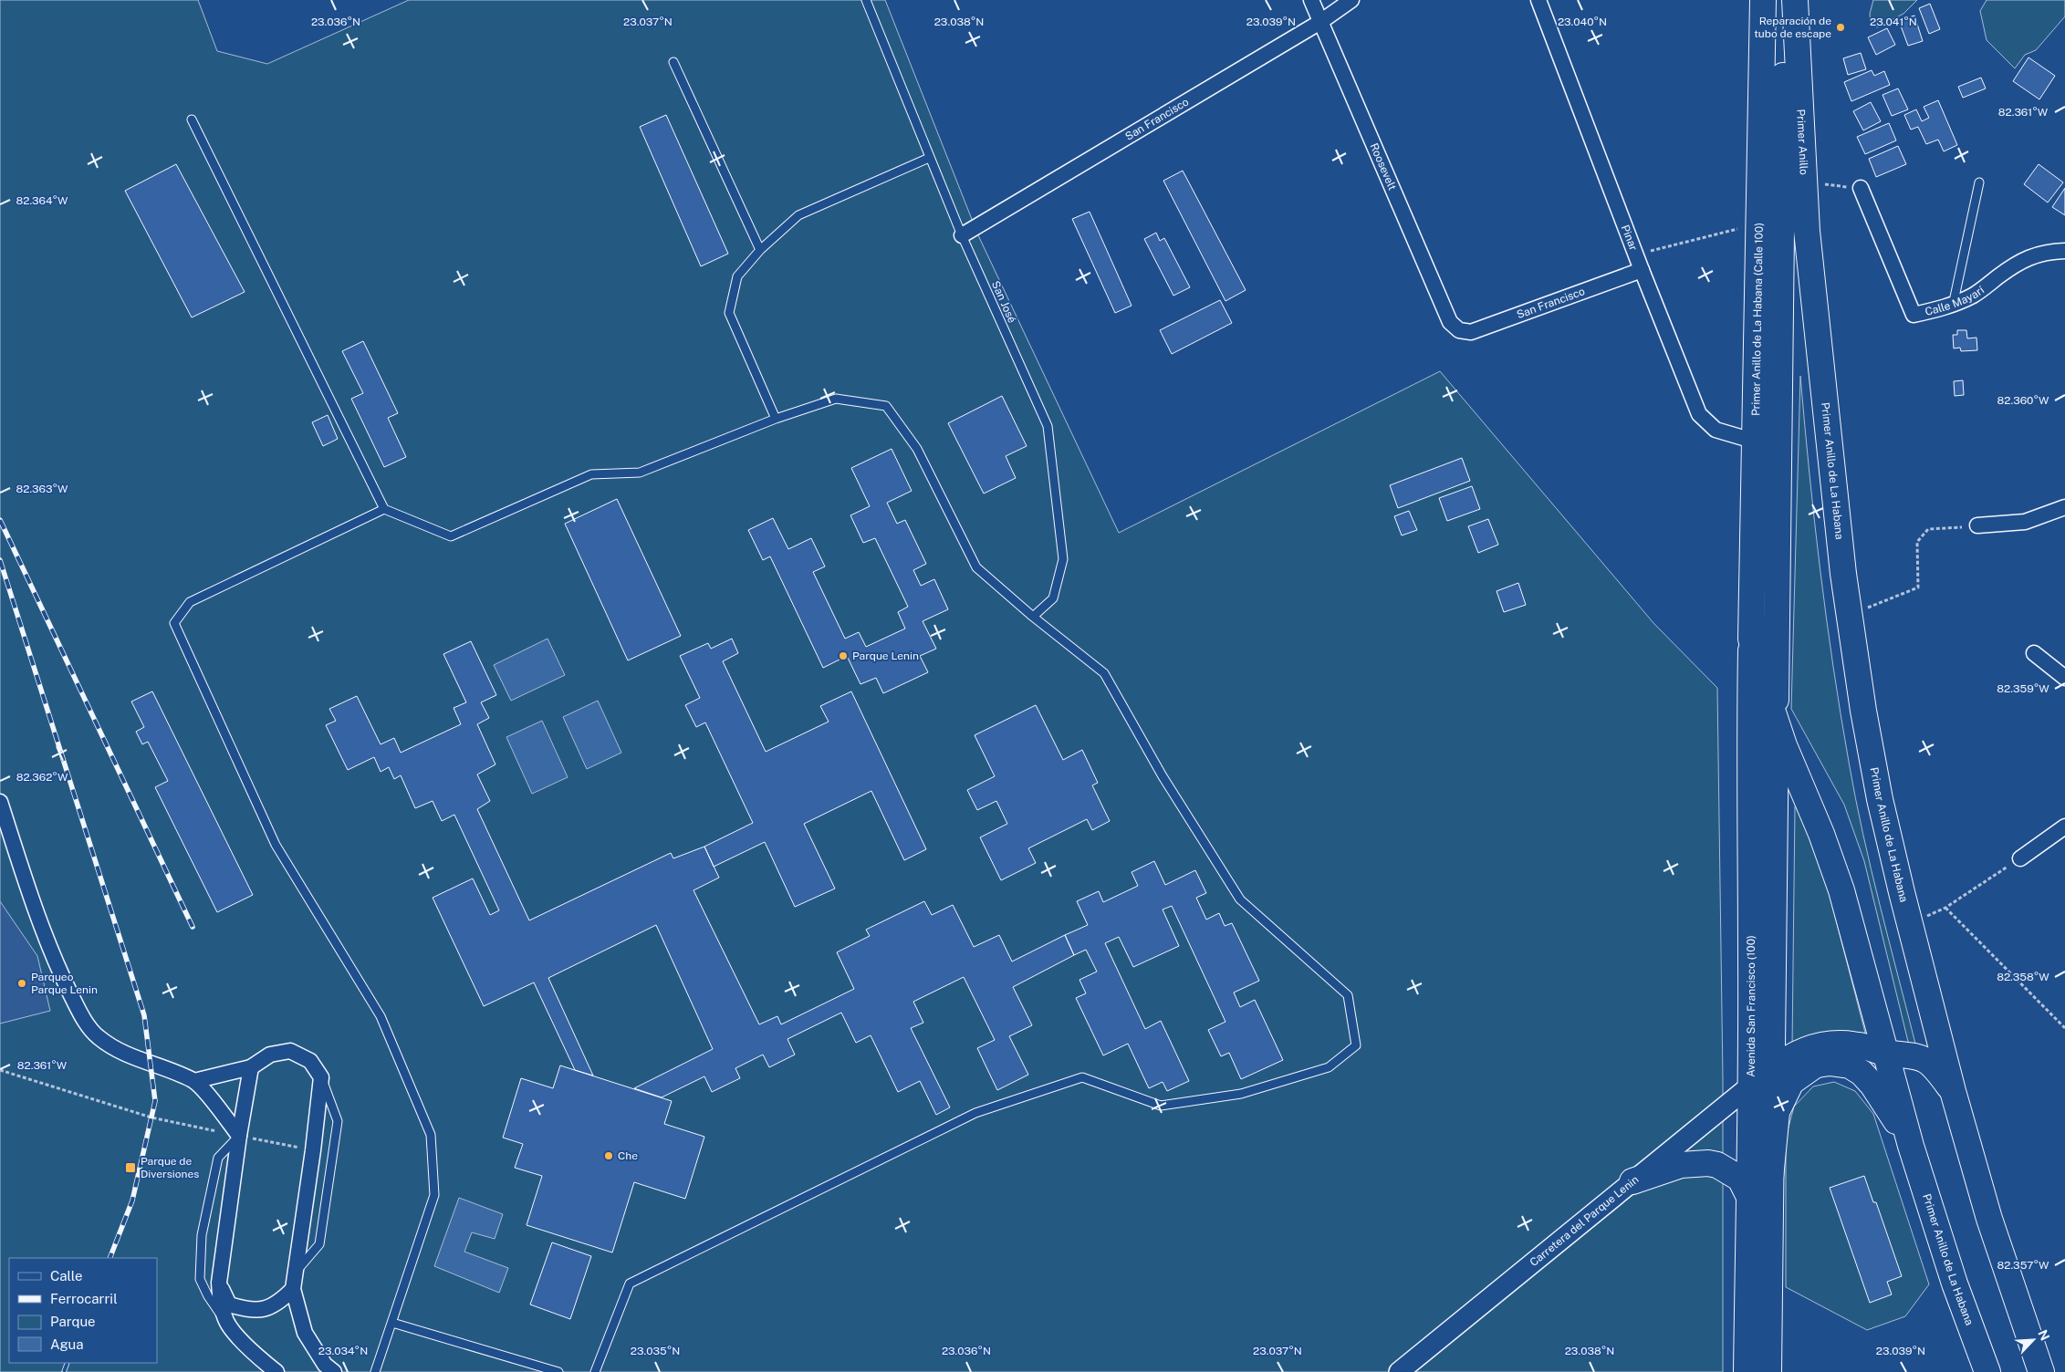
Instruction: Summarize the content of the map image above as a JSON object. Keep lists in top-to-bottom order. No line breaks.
{"streets":{"highway":["Primer Anillo","Primer Anillo de La Habana (Calle 100)","Primer Anillo de La Habana","Avenida San Francisco (100)"],"street":["San Francisco","Roosevelt","Pinar","Calle Mayarí","Carretera del Parque Lenin"],"lane":["San José"]},"crossings":[["San Francisco","Roosevelt"],["San Francisco","Pinar"],["San Francisco","San José"],["Primer Anillo","Primer Anillo de La Habana"],["Pinar","Primer Anillo de La Habana (Calle 100)"],["Primer Anillo de La Habana (Calle 100)","Avenida San Francisco (100)"],["Avenida San Francisco (100)","Carretera del Parque Lenin"]],"places":{"other":["Reparación de tubo de escape","Parque Lenin","Parqueo Parque Lenin","Che"],"transit":["Parque de Diversiones"]},"legend":["Calle","Ferrocarril","Parque","Agua"],"north":"top right","coordinates":["23.036°N","23.037°N","23.038°N","23.039°N","23.040°N","23.041°N","82.361°W","82.364°W","82.360°W","82.363°W","82.359°W","82.362°W","82.358°W","82.357°W","23.034°N","23.035°N"]}
